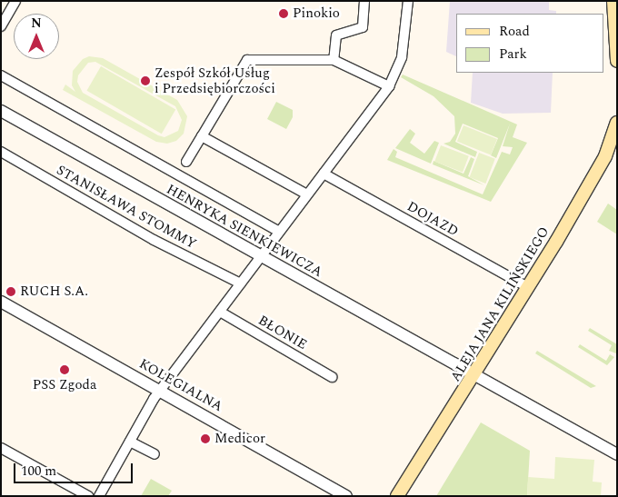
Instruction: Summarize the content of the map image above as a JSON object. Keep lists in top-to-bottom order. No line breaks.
{"streets":{"main road":["ALEJA JANA KILIŃSKIEGO"],"street":["STANISŁAWA STOMMY","DOJAZD","HENRYKA SIENKIEWICZA","BŁONIE","KOLEGIALNA"]},"crossings":[["DOJAZD","ALEJA JANA KILIŃSKIEGO"],["HENRYKA SIENKIEWICZA","ALEJA JANA KILIŃSKIEGO"]],"places":["Pinokio","Zespół Szkół Usług i Przedsiębiorczości","RUCH S.A.","PSS Zgoda","Medicor"],"legend":["Road","Park"],"scale_bar":"100 m","north":"top"}
